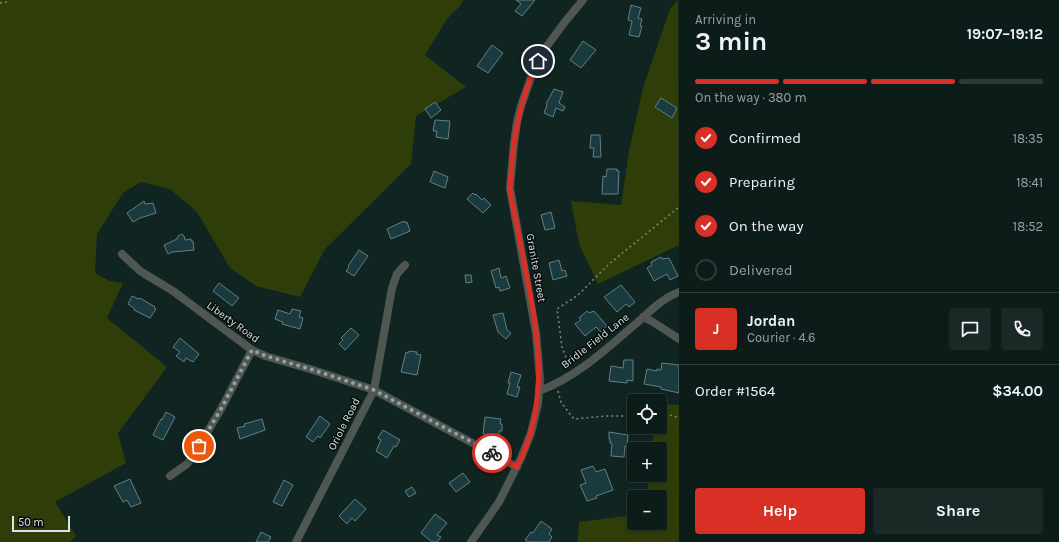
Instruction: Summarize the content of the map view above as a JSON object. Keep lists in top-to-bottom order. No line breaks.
{"streets":{"street":["Granite Street","Liberty Road","Bridle Field Lane","Oriole Road"]},"crossings":[["Granite Street","Liberty Road"],["Granite Street","Bridle Field Lane"],["Liberty Road","Oriole Road"]],"scale_bar":"50 m","page":{"heading":["3 min","Arriving in","19:07–19:12"],"panel":["Jordan","Courier · 4.6","Order #1564","$34.00"],"bar":"On the way · 380 m","list":[["Confirmed","18:35"],["Preparing","18:41"],["On the way","18:52"],"Delivered"],"round":"J","map_buttons":["+","−"],"buttons":["Help","Share"],"scale":"50 m"}}
